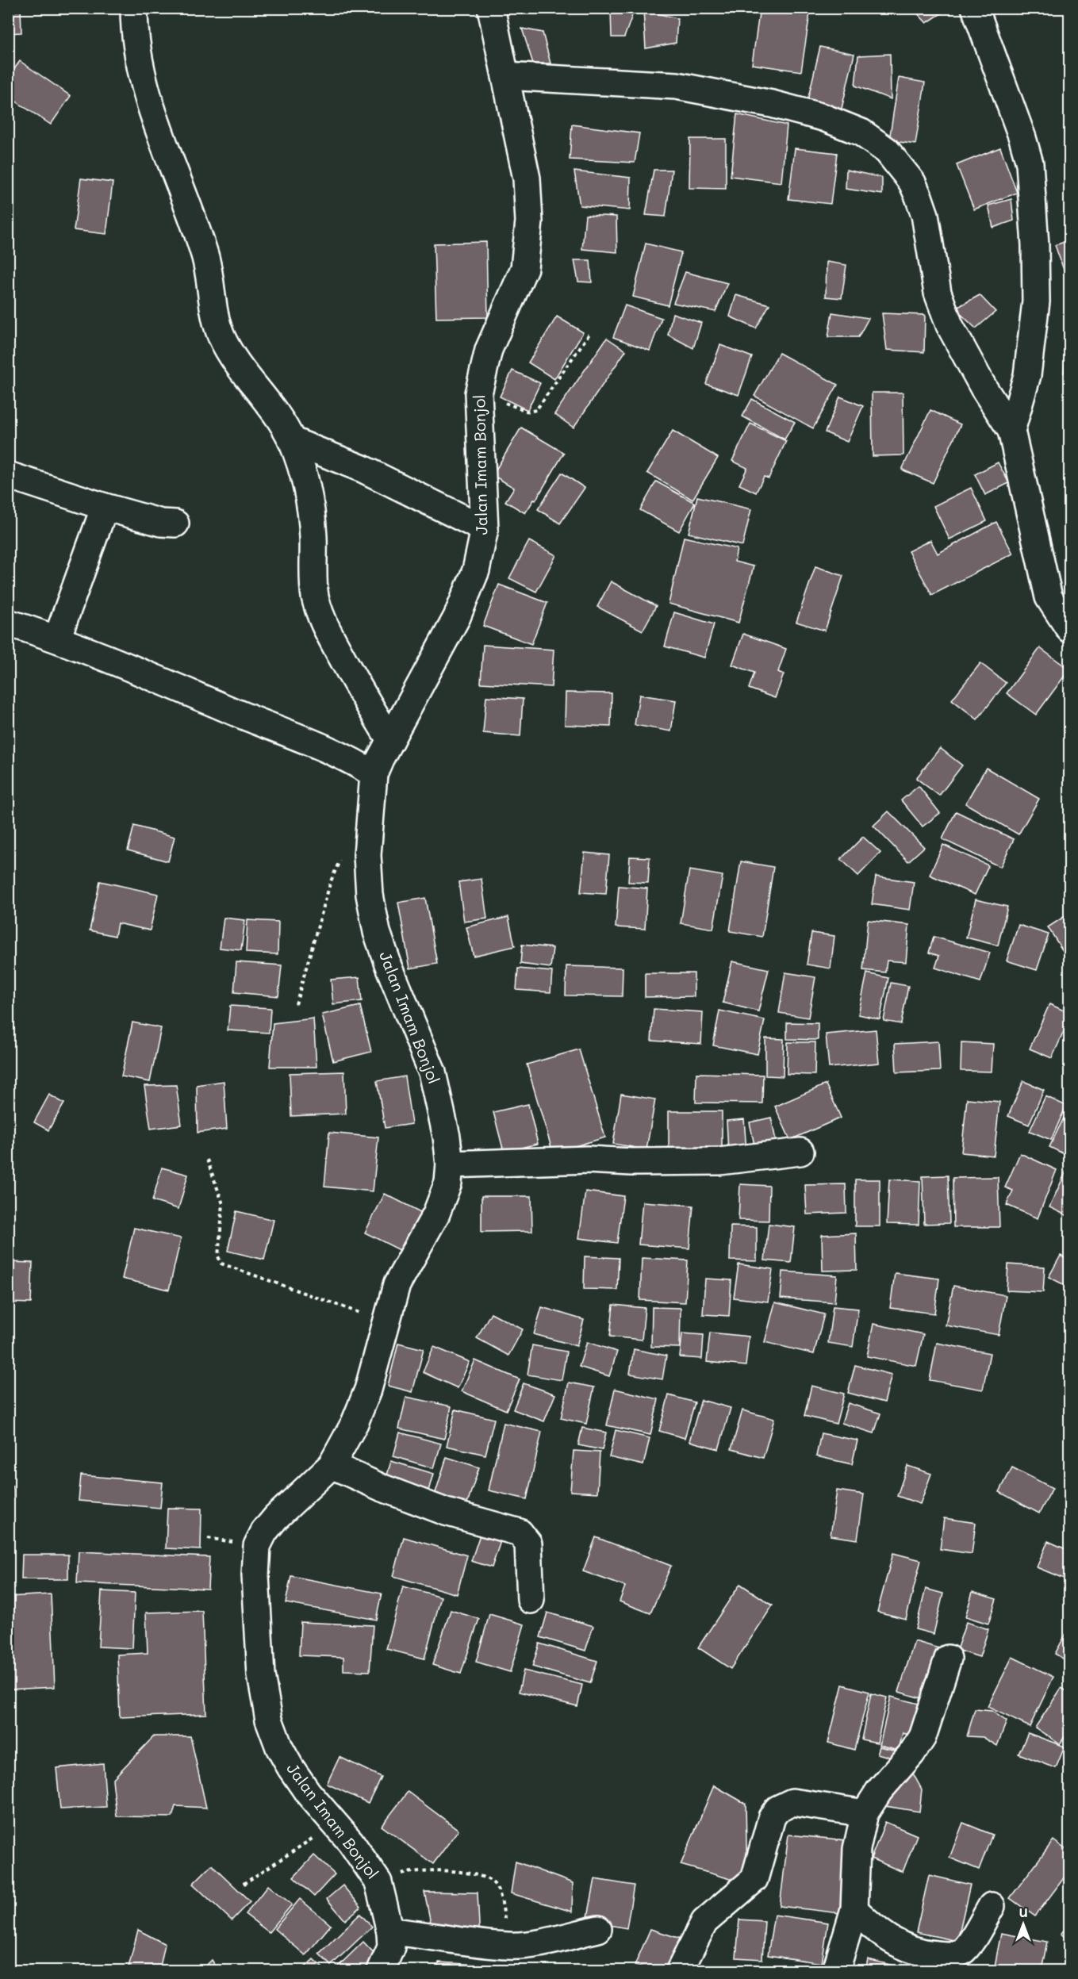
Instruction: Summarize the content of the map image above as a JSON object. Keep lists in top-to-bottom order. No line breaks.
{"streets":{"street":["Jalan Imam Bonjol"]},"north":"top"}
